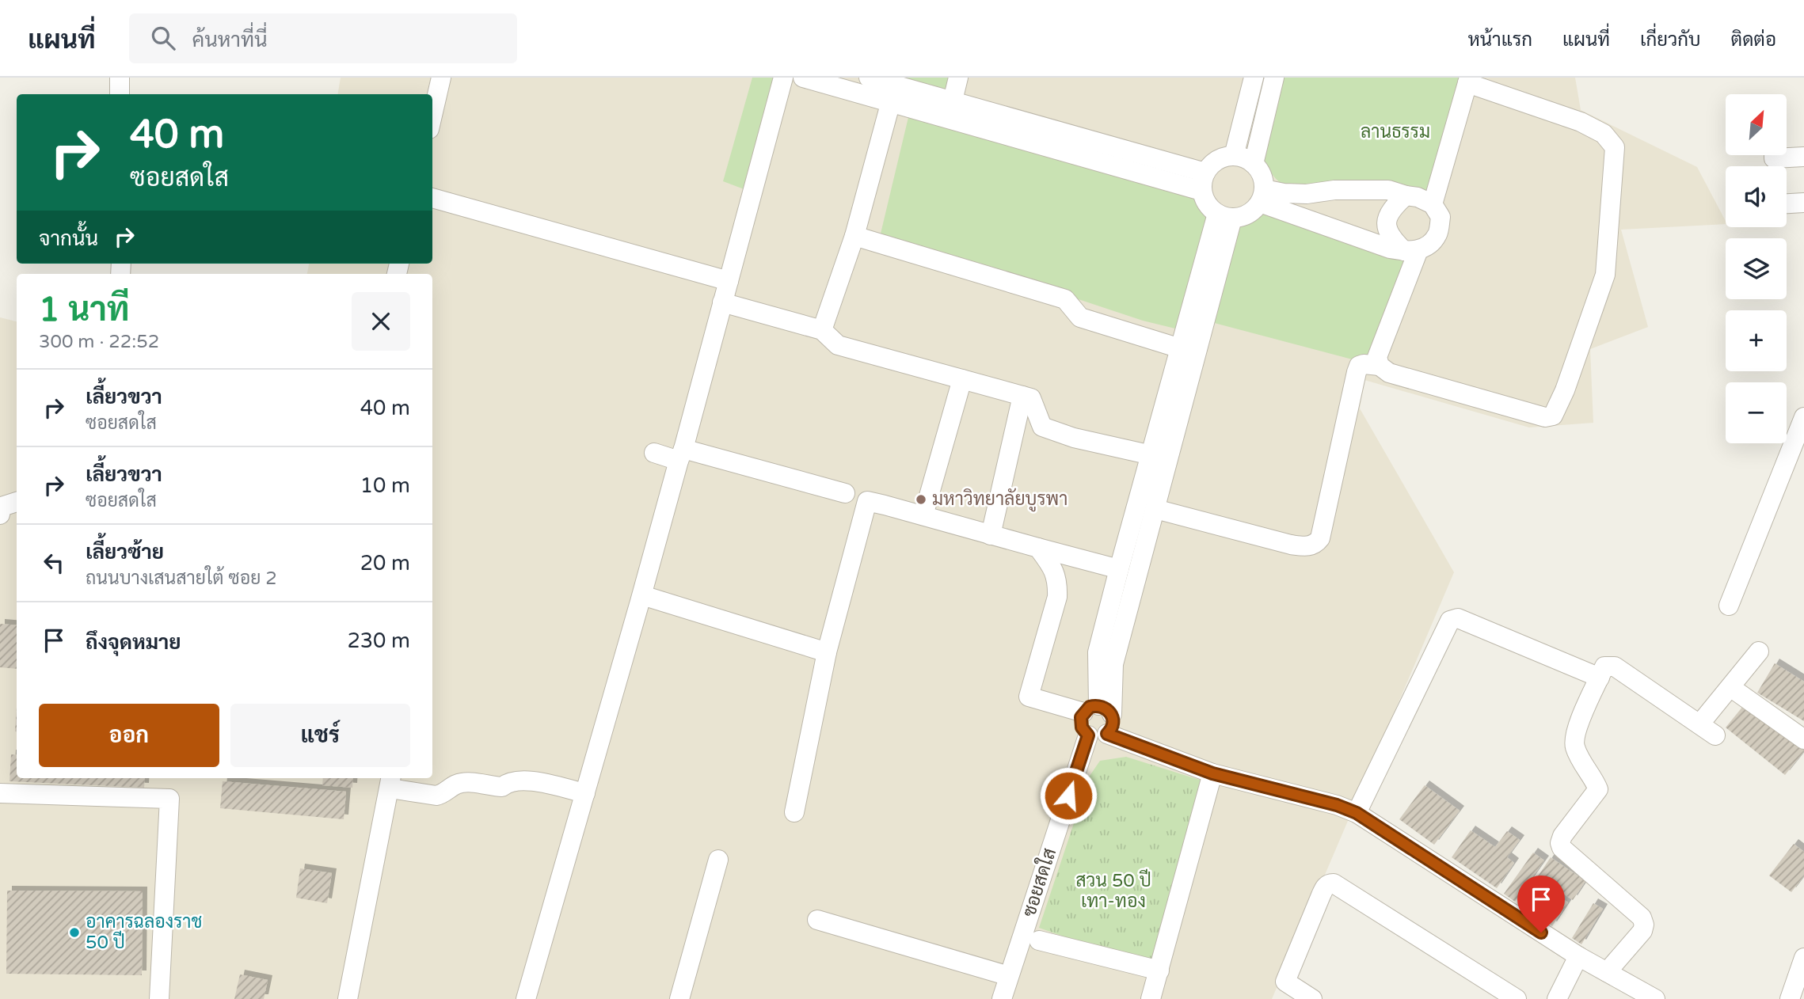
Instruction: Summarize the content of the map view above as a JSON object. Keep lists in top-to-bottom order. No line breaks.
{"streets":{"street":["ซอยสดใส"]},"parks":["ลานธรรม","สวน 50 ปี เทา-ทอง"],"places":["มหาวิทยาลัยบูรพา","อาคารฉลองราช 50 ปี"],"north":"top right","page":{"header":"แผนที่","search":"ค้นหาที่นี่","nav":["หน้าแรก","แผนที่","เกี่ยวกับ","ติดต่อ"],"map_buttons":["+","−"],"turn":["40 m","ซอยสดใส"],"then":"จากนั้น","heading":["1 นาที","300 m · 22:52"],"list":[{"name":"เลี้ยวขวา","note":"ซอยสดใส","value":"40 m"},{"name":"เลี้ยวขวา","note":"ซอยสดใส","value":"10 m"},{"name":"เลี้ยวซ้าย","note":"ถนนบางเสนสายใต้ ซอย 2","value":"20 m"},{"name":"ถึงจุดหมาย","value":"230 m"}],"buttons":["ออก","แชร์"]}}
